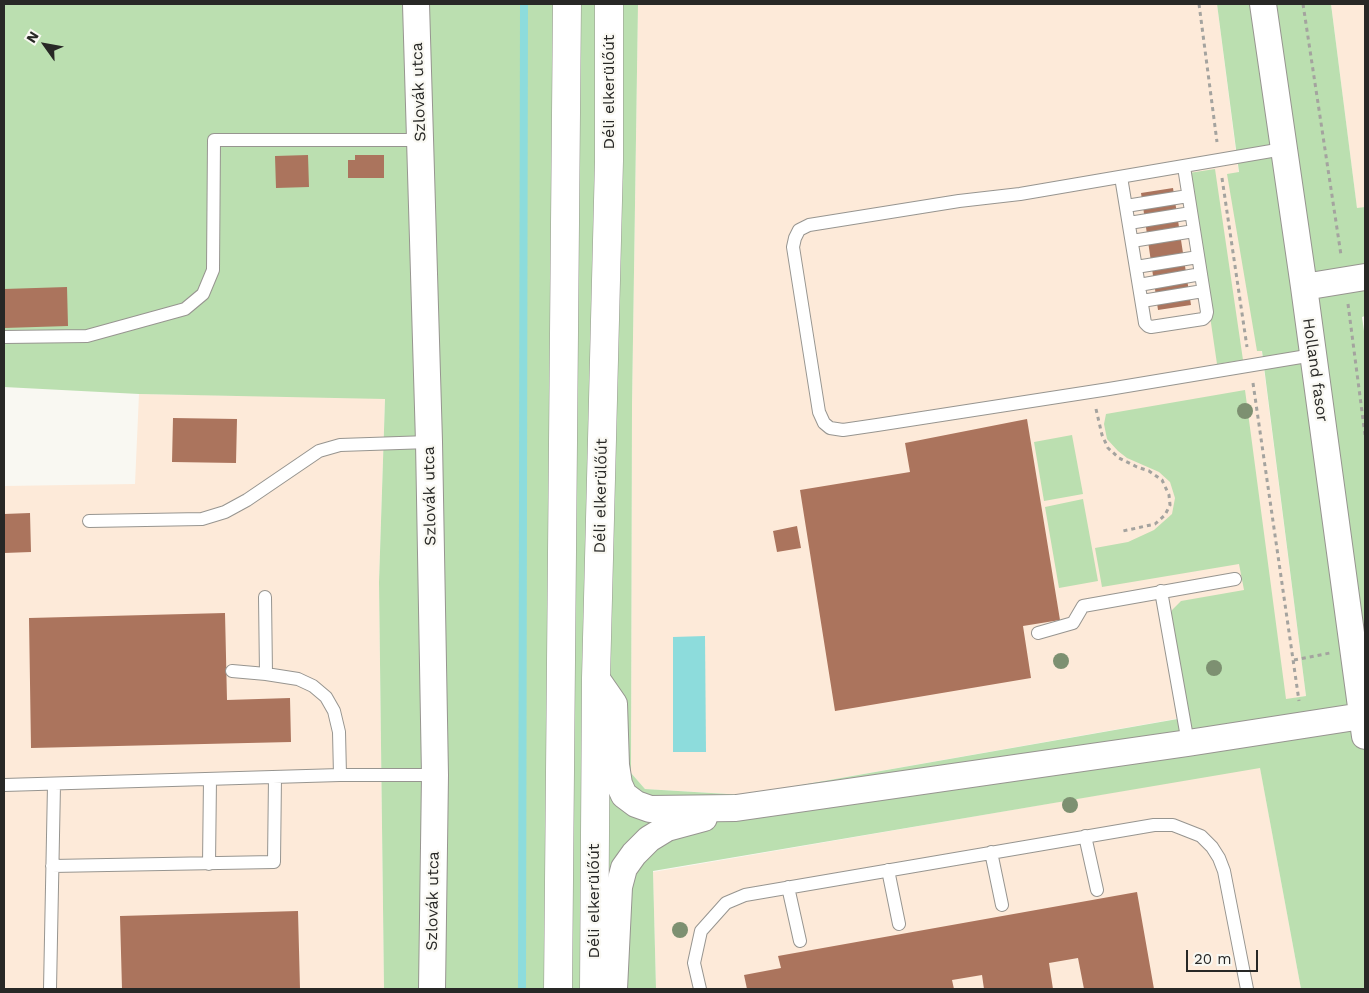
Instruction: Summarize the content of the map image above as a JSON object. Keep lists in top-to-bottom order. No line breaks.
{"streets":{"main road":["Déli elkerülőút"],"street":["Szlovák utca","Holland fasor"]},"scale_bar":"20 m","north":"top left"}
